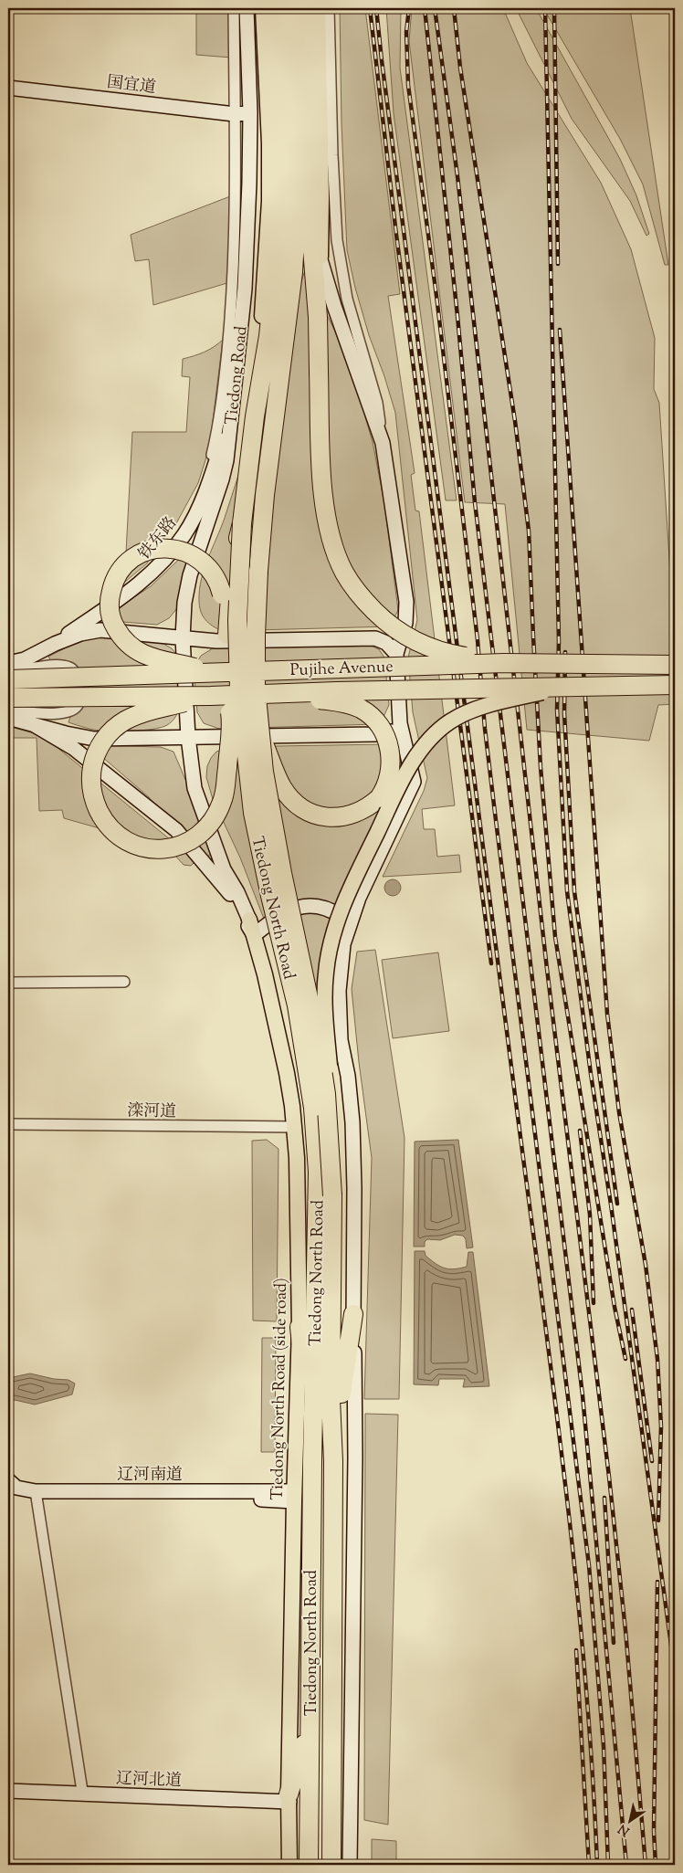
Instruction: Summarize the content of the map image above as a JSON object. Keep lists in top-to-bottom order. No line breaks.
{"streets":{"highway":["Tiedong Road","Pujihe Avenue","Tiedong North Road"],"main road":["Tiedong North Road (side road)"],"street":["国宜道","铁东路","滦河道","辽河南道","辽河北道"]},"crossings":[["国宜道","Tiedong Road"],["Tiedong Road","铁东路"],["Tiedong Road","Pujihe Avenue"],["Tiedong Road","Tiedong North Road"],["铁东路","Pujihe Avenue"],["Tiedong North Road","Tiedong North Road (side road)"],["滦河道","Tiedong North Road (side road)"],["Tiedong North Road (side road)","辽河南道"],["Tiedong North Road (side road)","辽河北道"]],"north":"bottom left"}
